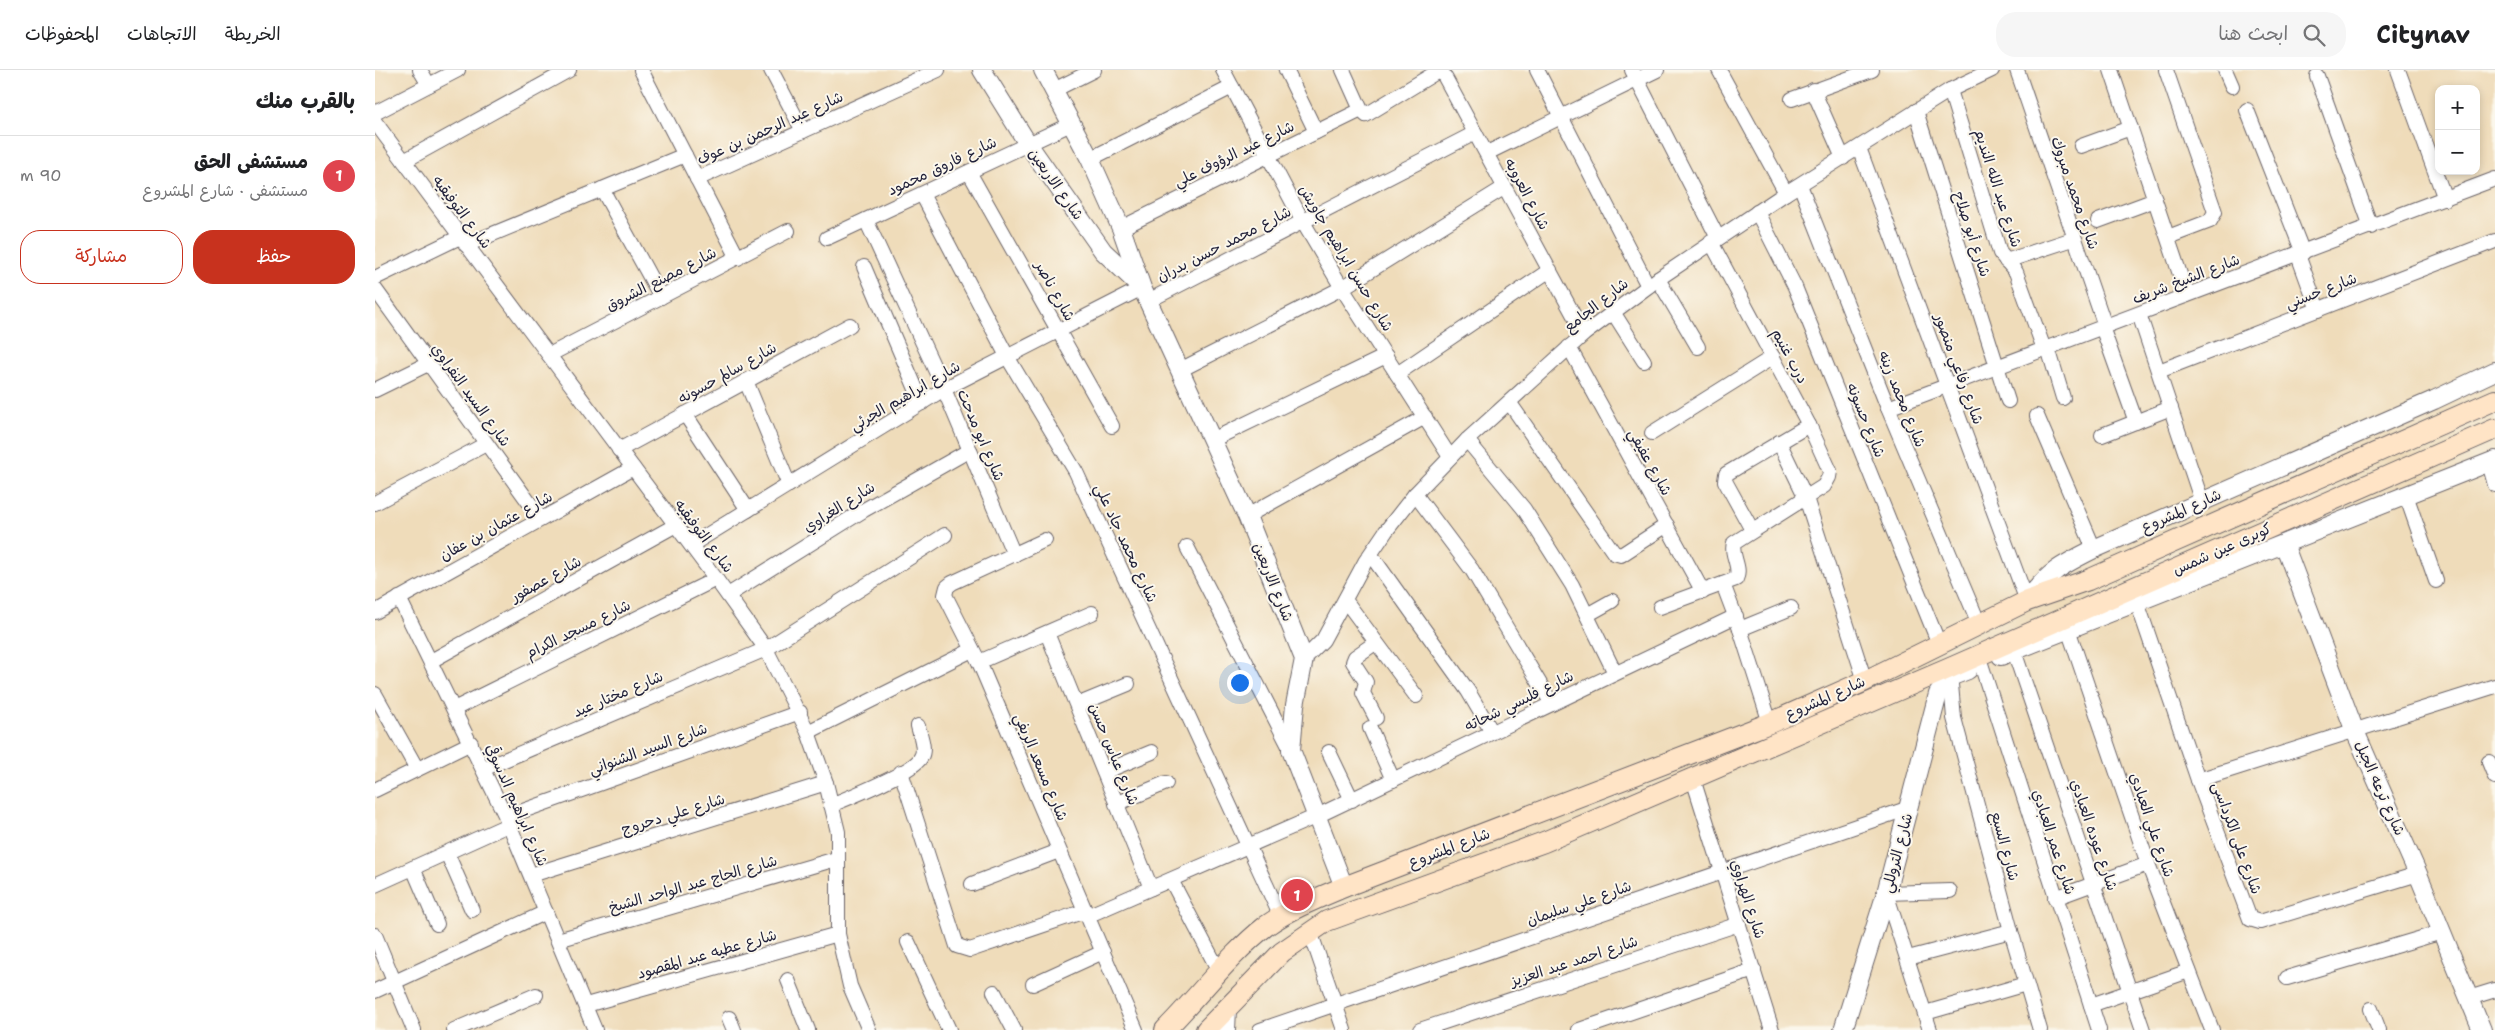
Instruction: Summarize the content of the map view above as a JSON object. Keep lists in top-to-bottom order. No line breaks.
{"streets":{"main road":["شارع المشروع","كوبرى عين شمس"],"street":["شارع عبد الرحمن بن عوف","شارع عبد الرؤوف علي","شارع فاروق محمود","شارع الاربعين","شارع عبد الله النديم","شارع محمد مبروك","شارع العروبه","شارع التوفيقيه","شارع أبو صلاح","شارع محمد حسن بدران","شارع حسن ابراهيم جاويش","شارع مصنع الشروق","شارع الشيخ شريف","شارع ناصر","شارع حسني","شارع الجامع","درب غنيم","شارع رفاعي منصور","شارع سالم حسونه","شارع السيد النفراوي","شارع ابراهيم الجرئي","شارع محمد زينه","شارع حسونه","شارع ابو مدحت","شارع عفيفي","شارع الغراوي","شارع عثمان بن عفان","شارع محمد جاد علي","شارع عصفور","شارع مسجد الكرام","شارع مختار عيد","شارع فلبسي شحاته","شارع السيد الشنواني","شارع عباس حسن","شارع مسعد الريفي","شارع ترعه الجبل","شارع ابراهيم الدسوقي","شارع علي دحروج","شارع علي العبادي","شارع عوده العبادي","شارع على الكرداسى","شارع عمر العبادي","شارع السبع","شارع التروللي","شارع الحاج عبد الواحد الشيخ","شارع الهراوي","شارع علي سليمان","شارع عطيه عبد المقصود","شارع احمد عبد العزيز"]},"crossings":[["شارع عبد الرؤوف علي","شارع الاربعين"],["شارع عبد الرؤوف علي","شارع حسن ابراهيم جاويش"],["شارع فاروق محمود","شارع الاربعين"],["شارع فاروق محمود","شارع ناصر"],["شارع فاروق محمود","شارع ابو مدحت"],["شارع فاروق محمود","شارع محمد جاد علي"],["شارع الاربعين","شارع محمد حسن بدران"],["شارع الاربعين","شارع الجامع"],["شارع الاربعين","شارع ابراهيم الجرئي"],["شارع عبد الله النديم","شارع الشيخ شريف"],["شارع عبد الله النديم","شارع الجامع"],["شارع محمد مبروك","شارع الشيخ شريف"],["شارع العروبه","شارع محمد حسن بدران"],["شارع العروبه","شارع الجامع"],["شارع التوفيقيه","شارع مصنع الشروق"],["شارع التوفيقيه","شارع سالم حسونه"],["شارع التوفيقيه","شارع ابراهيم الجرئي"],["شارع التوفيقيه","شارع الغراوي"],["شارع التوفيقيه","شارع عثمان بن عفان"],["شارع التوفيقيه","شارع عصفور"],["شارع التوفيقيه","شارع مسجد الكرام"],["شارع التوفيقيه","شارع مختار عيد"],["شارع التوفيقيه","شارع السيد الشنواني"],["شارع التوفيقيه","شارع علي دحروج"],["شارع التوفيقيه","شارع الحاج عبد الواحد الشيخ"],["شارع التوفيقيه","شارع عطيه عبد المقصود"],["شارع أبو صلاح","شارع الشيخ شريف"],["شارع أبو صلاح","شارع الجامع"],["شارع محمد حسن بدران","شارع حسن ابراهيم جاويش"],["شارع محمد حسن بدران","شارع ابراهيم الجرئي"],["شارع حسن ابراهيم جاويش","شارع الجامع"],["شارع الشيخ شريف","شارع رفاعي منصور"],["شارع الشيخ شريف","شارع محمد زينه"],["شارع ناصر","شارع ابراهيم الجرئي"],["شارع الجامع","درب غنيم"],["شارع الجامع","شارع رفاعي منصور"],["شارع الجامع","شارع محمد زينه"],["شارع الجامع","شارع حسونه"],["شارع الجامع","شارع عفيفي"],["شارع رفاعي منصور","شارع المشروع"],["شارع رفاعي منصور","كوبرى عين شمس"],["شارع السيد النفراوي","شارع عثمان بن عفان"],["شارع ابراهيم الجرئي","شارع ابو مدحت"],["شارع ابراهيم الجرئي","شارع محمد جاد علي"],["شارع محمد زينه","شارع المشروع"],["شارع حسونه","شارع المشروع"],["شارع ابو مدحت","شارع الغراوي"],["شارع ابو مدحت","شارع مسعد الريفي"],["شارع المشروع","شارع محمد جاد علي"],["شارع المشروع","كوبرى عين شمس"],["شارع المشروع","شارع ترعه الجبل"],["شارع المشروع","شارع علي العبادي"],["شارع المشروع","شارع عوده العبادي"],["شارع المشروع","شارع على الكرداسى"],["شارع المشروع","شارع عمر العبادي"],["شارع المشروع","شارع السبع"],["شارع المشروع","شارع التروللي"],["شارع المشروع","شارع الهراوي"],["شارع عثمان بن عفان","شارع ابراهيم الدسوقي"],["شارع محمد جاد علي","شارع فلبسي شحاته"],["كوبرى عين شمس","شارع علي العبادي"],["كوبرى عين شمس","شارع السبع"],["كوبرى عين شمس","شارع التروللي"],["شارع عصفور","شارع ابراهيم الدسوقي"],["شارع مسجد الكرام","شارع ابراهيم الدسوقي"],["شارع مختار عيد","شارع ابراهيم الدسوقي"],["شارع فلبسي شحاته","شارع عباس حسن"],["شارع فلبسي شحاته","شارع مسعد الريفي"],["شارع السيد الشنواني","شارع ابراهيم الدسوقي"],["شارع ترعه الجبل","شارع على الكرداسى"],["شارع ابراهيم الدسوقي","شارع علي دحروج"],["شارع ابراهيم الدسوقي","شارع الحاج عبد الواحد الشيخ"],["شارع ابراهيم الدسوقي","شارع عطيه عبد المقصود"],["شارع السبع","شارع التروللي"],["شارع التروللي","شارع علي سليمان"],["شارع الهراوي","شارع علي سليمان"],["شارع الهراوي","شارع احمد عبد العزيز"]],"page":{"header":"Citynav","search":"ابحث هنا","nav":["الخريطة","الاتجاهات","المحفوظات"],"heading":"بالقرب منك","map_buttons":["+","−"],"list":[{"mark":"1","name":"مستشفى الحق","note":"مستشفى · شارع المشروع","value":"90 m"}],"buttons":["حفظ","مشاركة"],"pins":"1"}}
